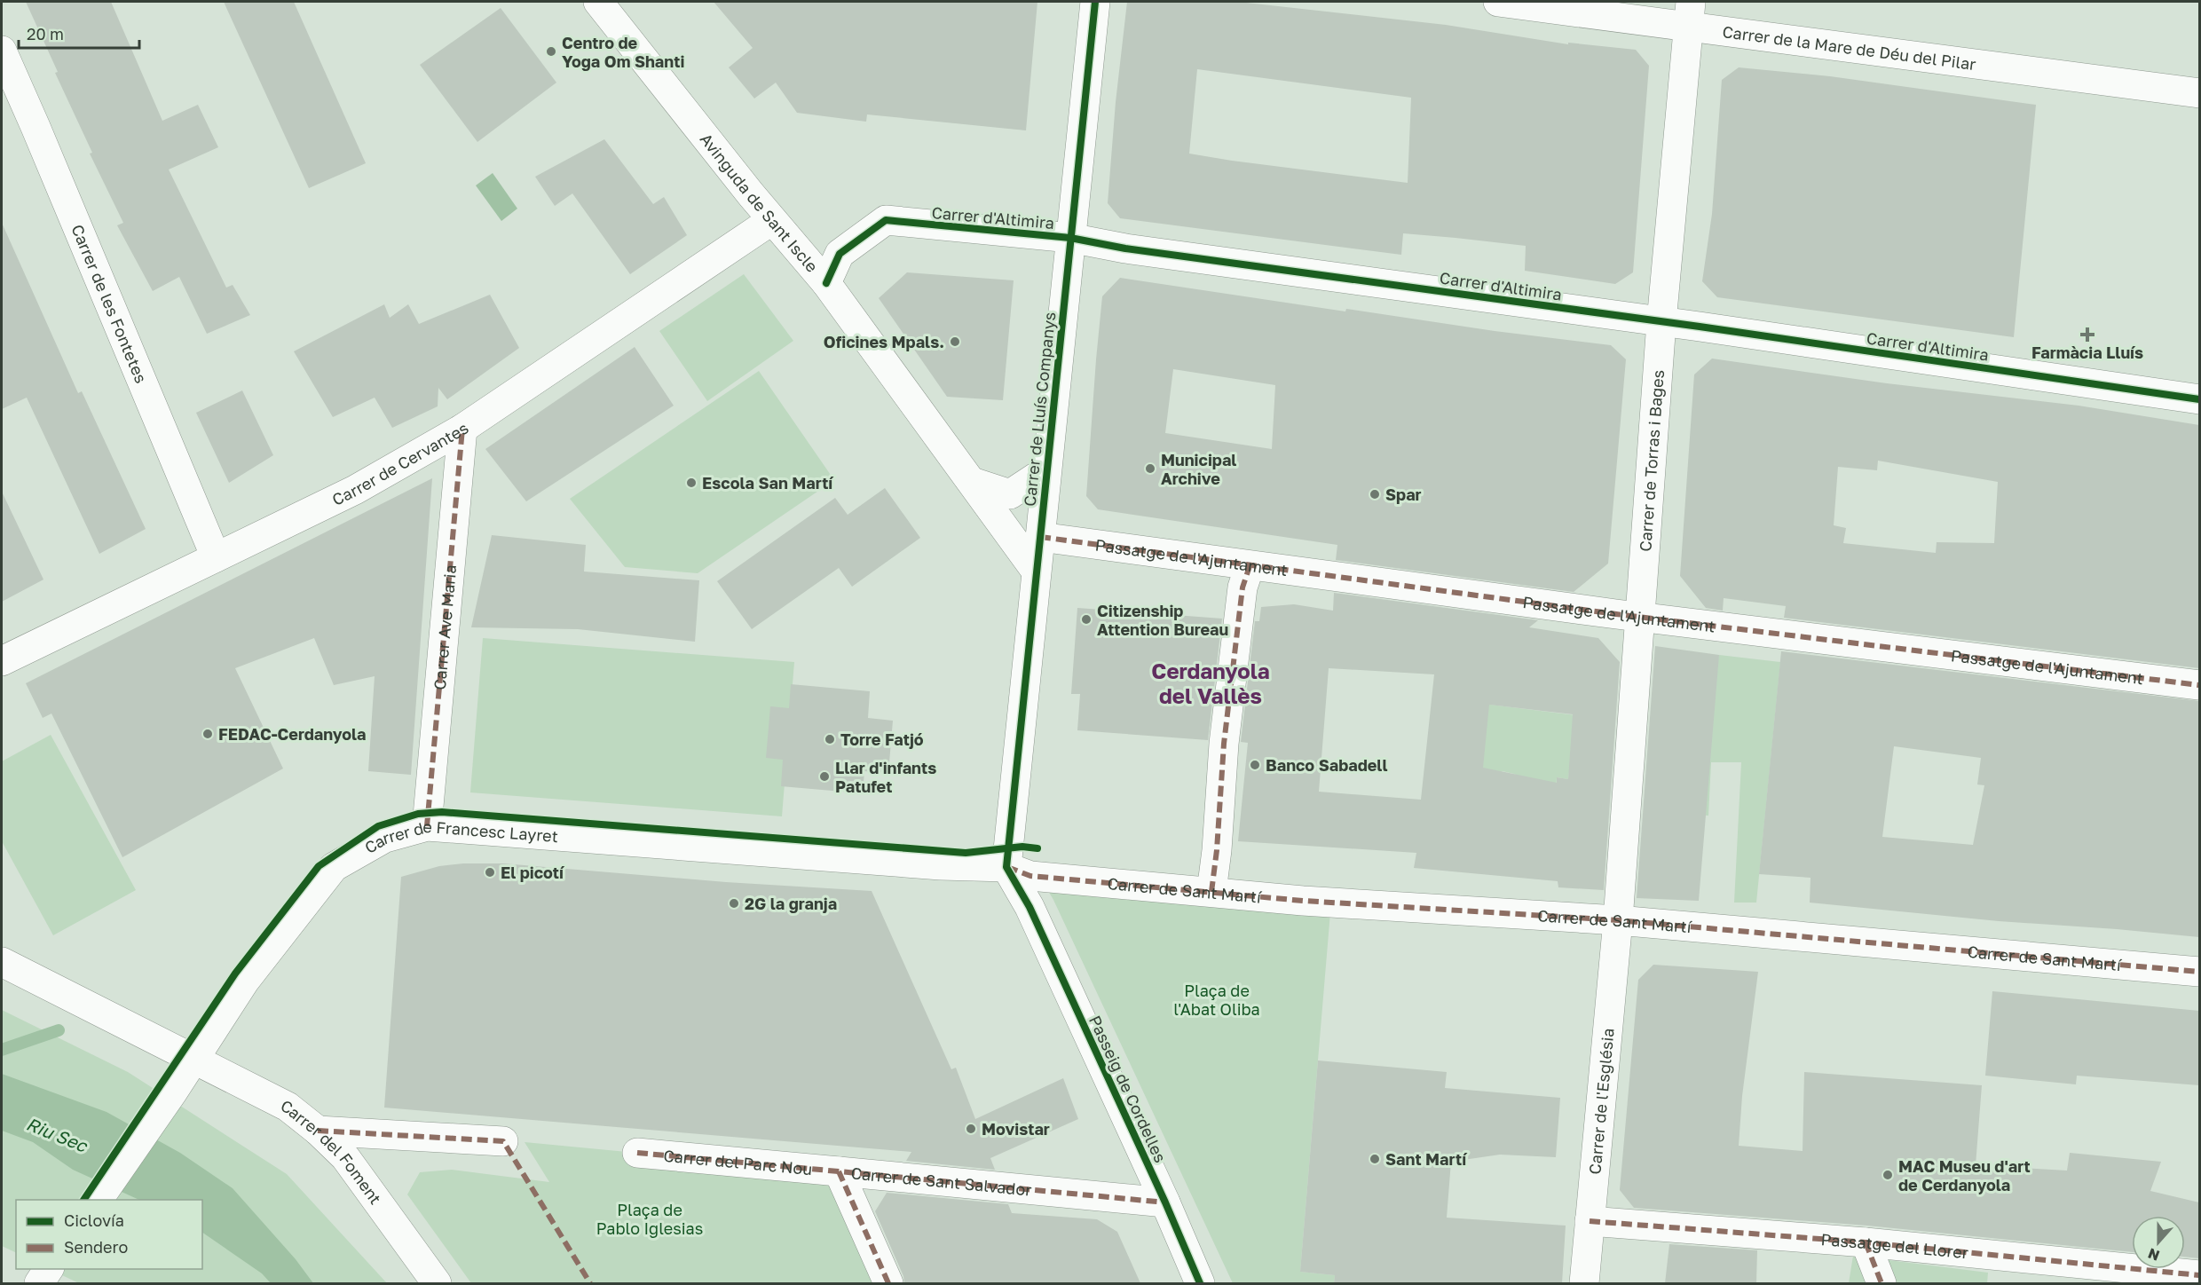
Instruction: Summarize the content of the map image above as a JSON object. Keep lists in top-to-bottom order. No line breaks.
{"streets":{"street":["Carrer de la Mare de Déu del Pilar","Avinguda de Sant Iscle","Carrer d'Altimira","Carrer de les Fontetes","Carrer de Lluís Companys","Carrer de Torras i Bages","Carrer de Cervantes","Passatge de l'Ajuntament","Carrer Ave Maria","Carrer de Francesc Layret","Carrer de Sant Martí","Passeig de Cordelles","Carrer de l'Església","Carrer del Foment","Carrer del Parc Nou","Carrer de Sant Salvador","Passatge del Llorer"]},"crossings":[["Carrer de la Mare de Déu del Pilar","Carrer de Torras i Bages"],["Avinguda de Sant Iscle","Carrer d'Altimira"],["Avinguda de Sant Iscle","Carrer de Lluís Companys"],["Avinguda de Sant Iscle","Carrer de Cervantes"],["Carrer d'Altimira","Carrer de Lluís Companys"],["Carrer d'Altimira","Carrer de Torras i Bages"],["Carrer de les Fontetes","Carrer de Cervantes"],["Carrer de Lluís Companys","Passatge de l'Ajuntament"],["Carrer de Lluís Companys","Carrer de Francesc Layret"],["Carrer de Lluís Companys","Carrer de Sant Martí"],["Carrer de Lluís Companys","Passeig de Cordelles"],["Carrer de Torras i Bages","Passatge de l'Ajuntament"],["Carrer de Torras i Bages","Carrer de Sant Martí"],["Carrer de Torras i Bages","Carrer de l'Església"],["Carrer de Cervantes","Carrer Ave Maria"],["Carrer Ave Maria","Carrer de Francesc Layret"],["Carrer de Francesc Layret","Carrer de Sant Martí"],["Carrer de Francesc Layret","Passeig de Cordelles"],["Carrer de Francesc Layret","Carrer del Foment"],["Carrer de Sant Martí","Passeig de Cordelles"],["Carrer de Sant Martí","Carrer de l'Església"],["Passeig de Cordelles","Carrer de Sant Salvador"],["Carrer de l'Església","Passatge del Llorer"],["Carrer del Parc Nou","Carrer de Sant Salvador"]],"districts":["Cerdanyola del Vallès"],"water":["Riu Sec"],"parks":["Plaça de l'Abat Oliba","Plaça de Pablo Iglesias"],"places":{"other":["Centro de Yoga Om Shanti","Oficines Mpals.","Municipal Archive","Escola San Martí","Spar","Citizenship Attention Bureau","FEDAC-Cerdanyola","Torre Fatjó","Banco Sabadell","Llar d'infants Patufet","El picotí","2G la granja","Movistar","Sant Martí","MAC Museu d'art de Cerdanyola"],"health":["Farmàcia Lluís"]},"legend":["Ciclovía","Sendero"],"scale_bar":"20 m","north":"bottom"}
